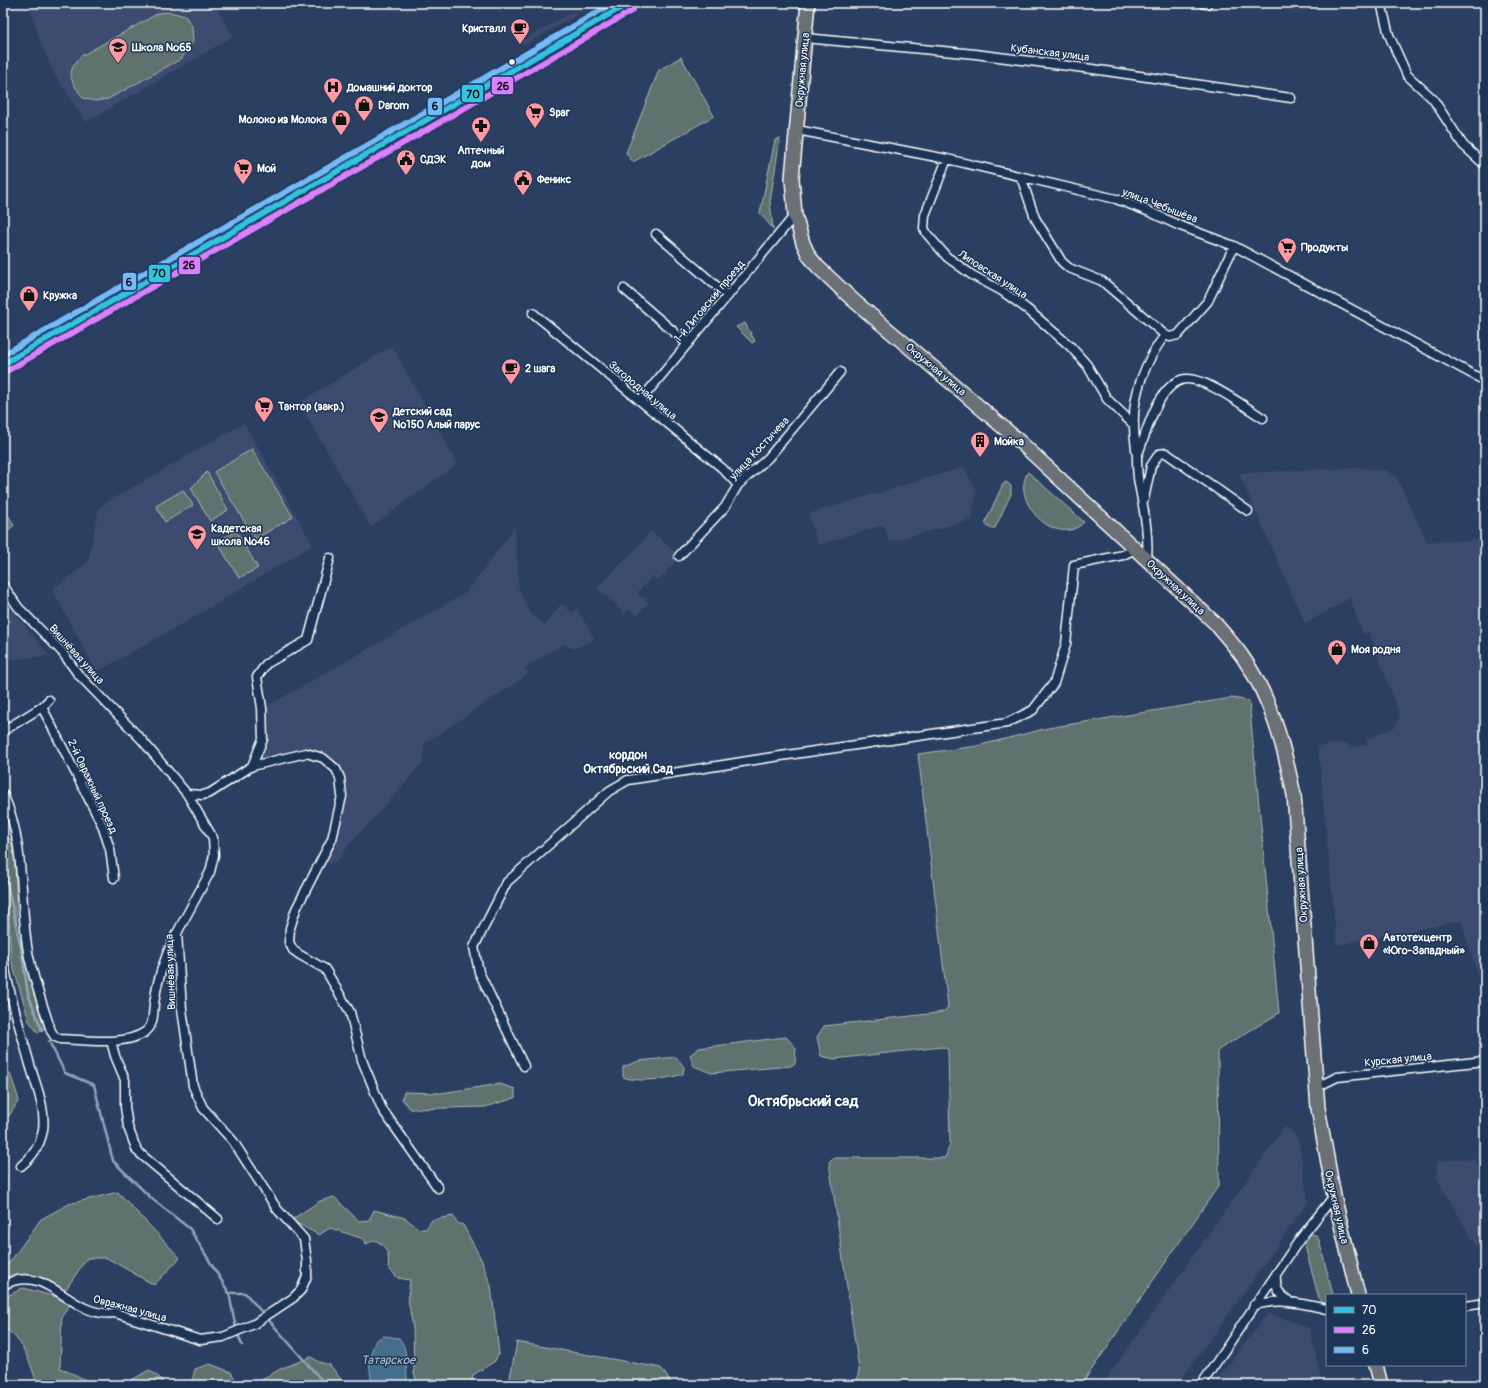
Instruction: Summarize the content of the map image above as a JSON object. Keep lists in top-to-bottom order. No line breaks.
{"streets":{"main road":["Окружная улица"],"street":["Кубанская улица","улица Чебышёва","Липовская улица","1-й Литовский проезд","Загородная улица","улица Костычева","Вишнёвая улица","2-й Овражный проезд","Курская улица","Овражная улица"]},"crossings":[["Кубанская улица","Окружная улица"],["Окружная улица","улица Чебышёва"],["Окружная улица","1-й Литовский проезд"],["Окружная улица","Курская улица"],["улица Чебышёва","Липовская улица"],["1-й Литовский проезд","Загородная улица"],["Загородная улица","улица Костычева"],["Вишнёвая улица","Овражная улица"]],"districts":["кордон Октябрьский Сад","Октябрьский сад"],"water":["Татарское"],"places":{"cafe":["Кристалл","2 шага"],"school or university":["Школа №65","Детский сад №150 Алый парус","Кадетская школа №46"],"hospital":["Домашний доктор"],"shop":["Darom","Молоко из Молока","Кружка","Моя родня","Автотехцентр «Юго-Западный»"],"supermarket":["Spar","Мой","Продукты","Тантор (закр.)"],"pharmacy":["Аптечный дом"],"public building":["СДЭК","Феникс"],"building":["Мойка"]},"lines":["transit line 70","transit line 6","transit line 26"],"legend":["70","26","6"]}
